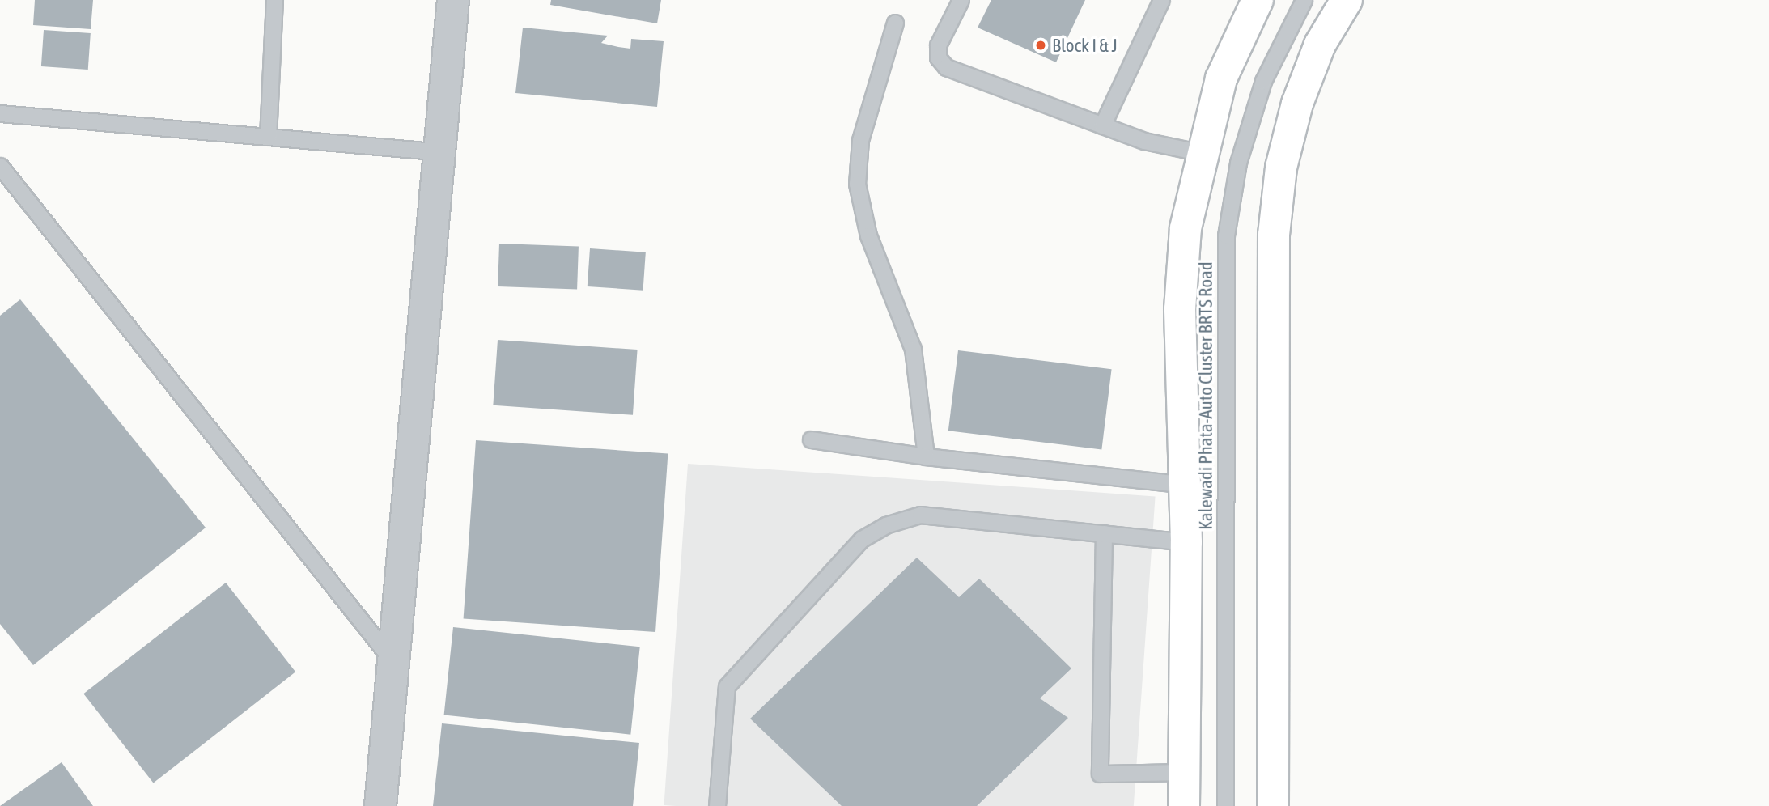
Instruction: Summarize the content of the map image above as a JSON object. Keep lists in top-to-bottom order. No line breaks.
{"streets":{"lane":["Kalewadi Phata-Auto Cluster BRTS Road"]},"places":["Block I & J"]}
